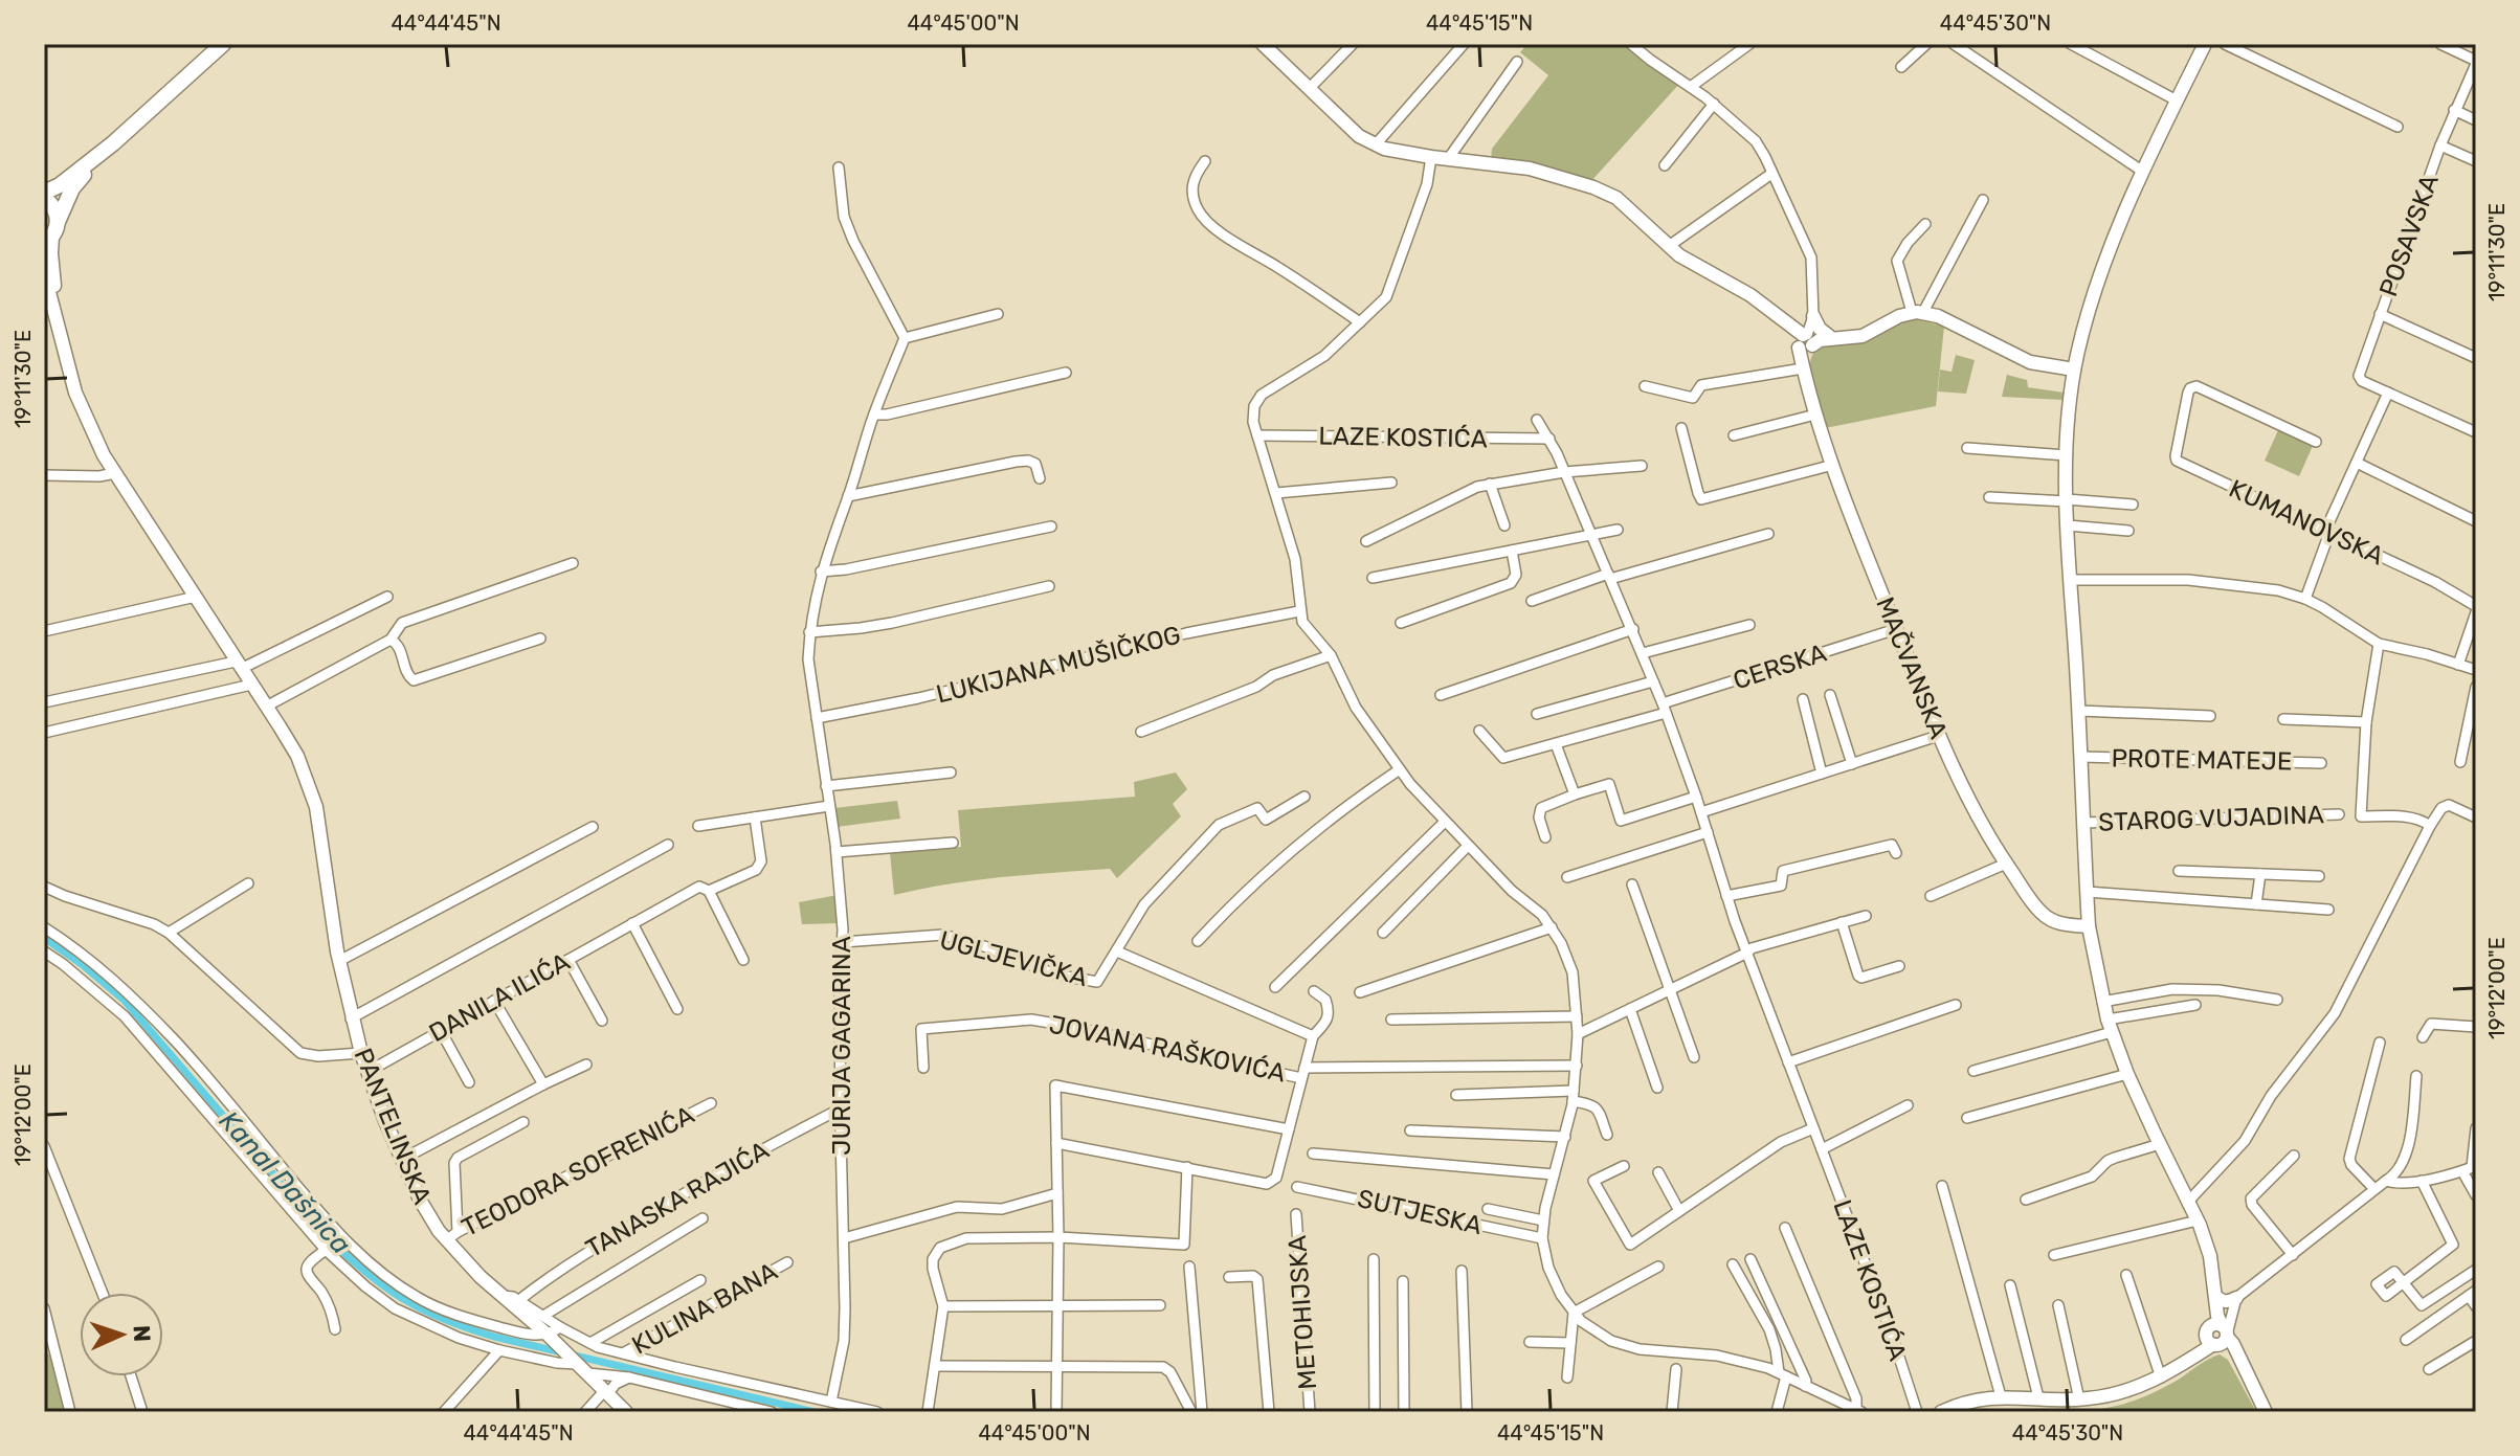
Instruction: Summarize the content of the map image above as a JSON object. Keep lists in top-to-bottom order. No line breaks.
{"streets":{"main road":["MAČVANSKA","PANTELINSKA"],"street":["POSAVSKA","LAZE KOSTIĆA","KUMANOVSKA","LUKIJANA MUŠIČKOG","CERSKA","PROTE MATEJE","STAROG VUJADINA","UGLJEVIČKA","DANILA ILIĆA","JURIJA GAGARINA","JOVANA RAŠKOVIĆA","TEODORA SOFRENIĆA","TANASKA RAJIĆA","SUTJESKA","KULINA BANA","METOHIJSKA"]},"crossings":[["LAZE KOSTIĆA","CERSKA"],["LUKIJANA MUŠIČKOG","JURIJA GAGARINA"],["CERSKA","MAČVANSKA"],["UGLJEVIČKA","JURIJA GAGARINA"],["DANILA ILIĆA","PANTELINSKA"],["JURIJA GAGARINA","TANASKA RAJIĆA"],["JURIJA GAGARINA","KULINA BANA"],["PANTELINSKA","TEODORA SOFRENIĆA"],["PANTELINSKA","KULINA BANA"],["TANASKA RAJIĆA","KULINA BANA"]],"water":["Kanal Dašnica"],"north":"right","coordinates":["44°44'45\"N","44°45'00\"N","44°45'15\"N","44°45'30\"N","19°11'30\"E","19°12'00\"E"]}
